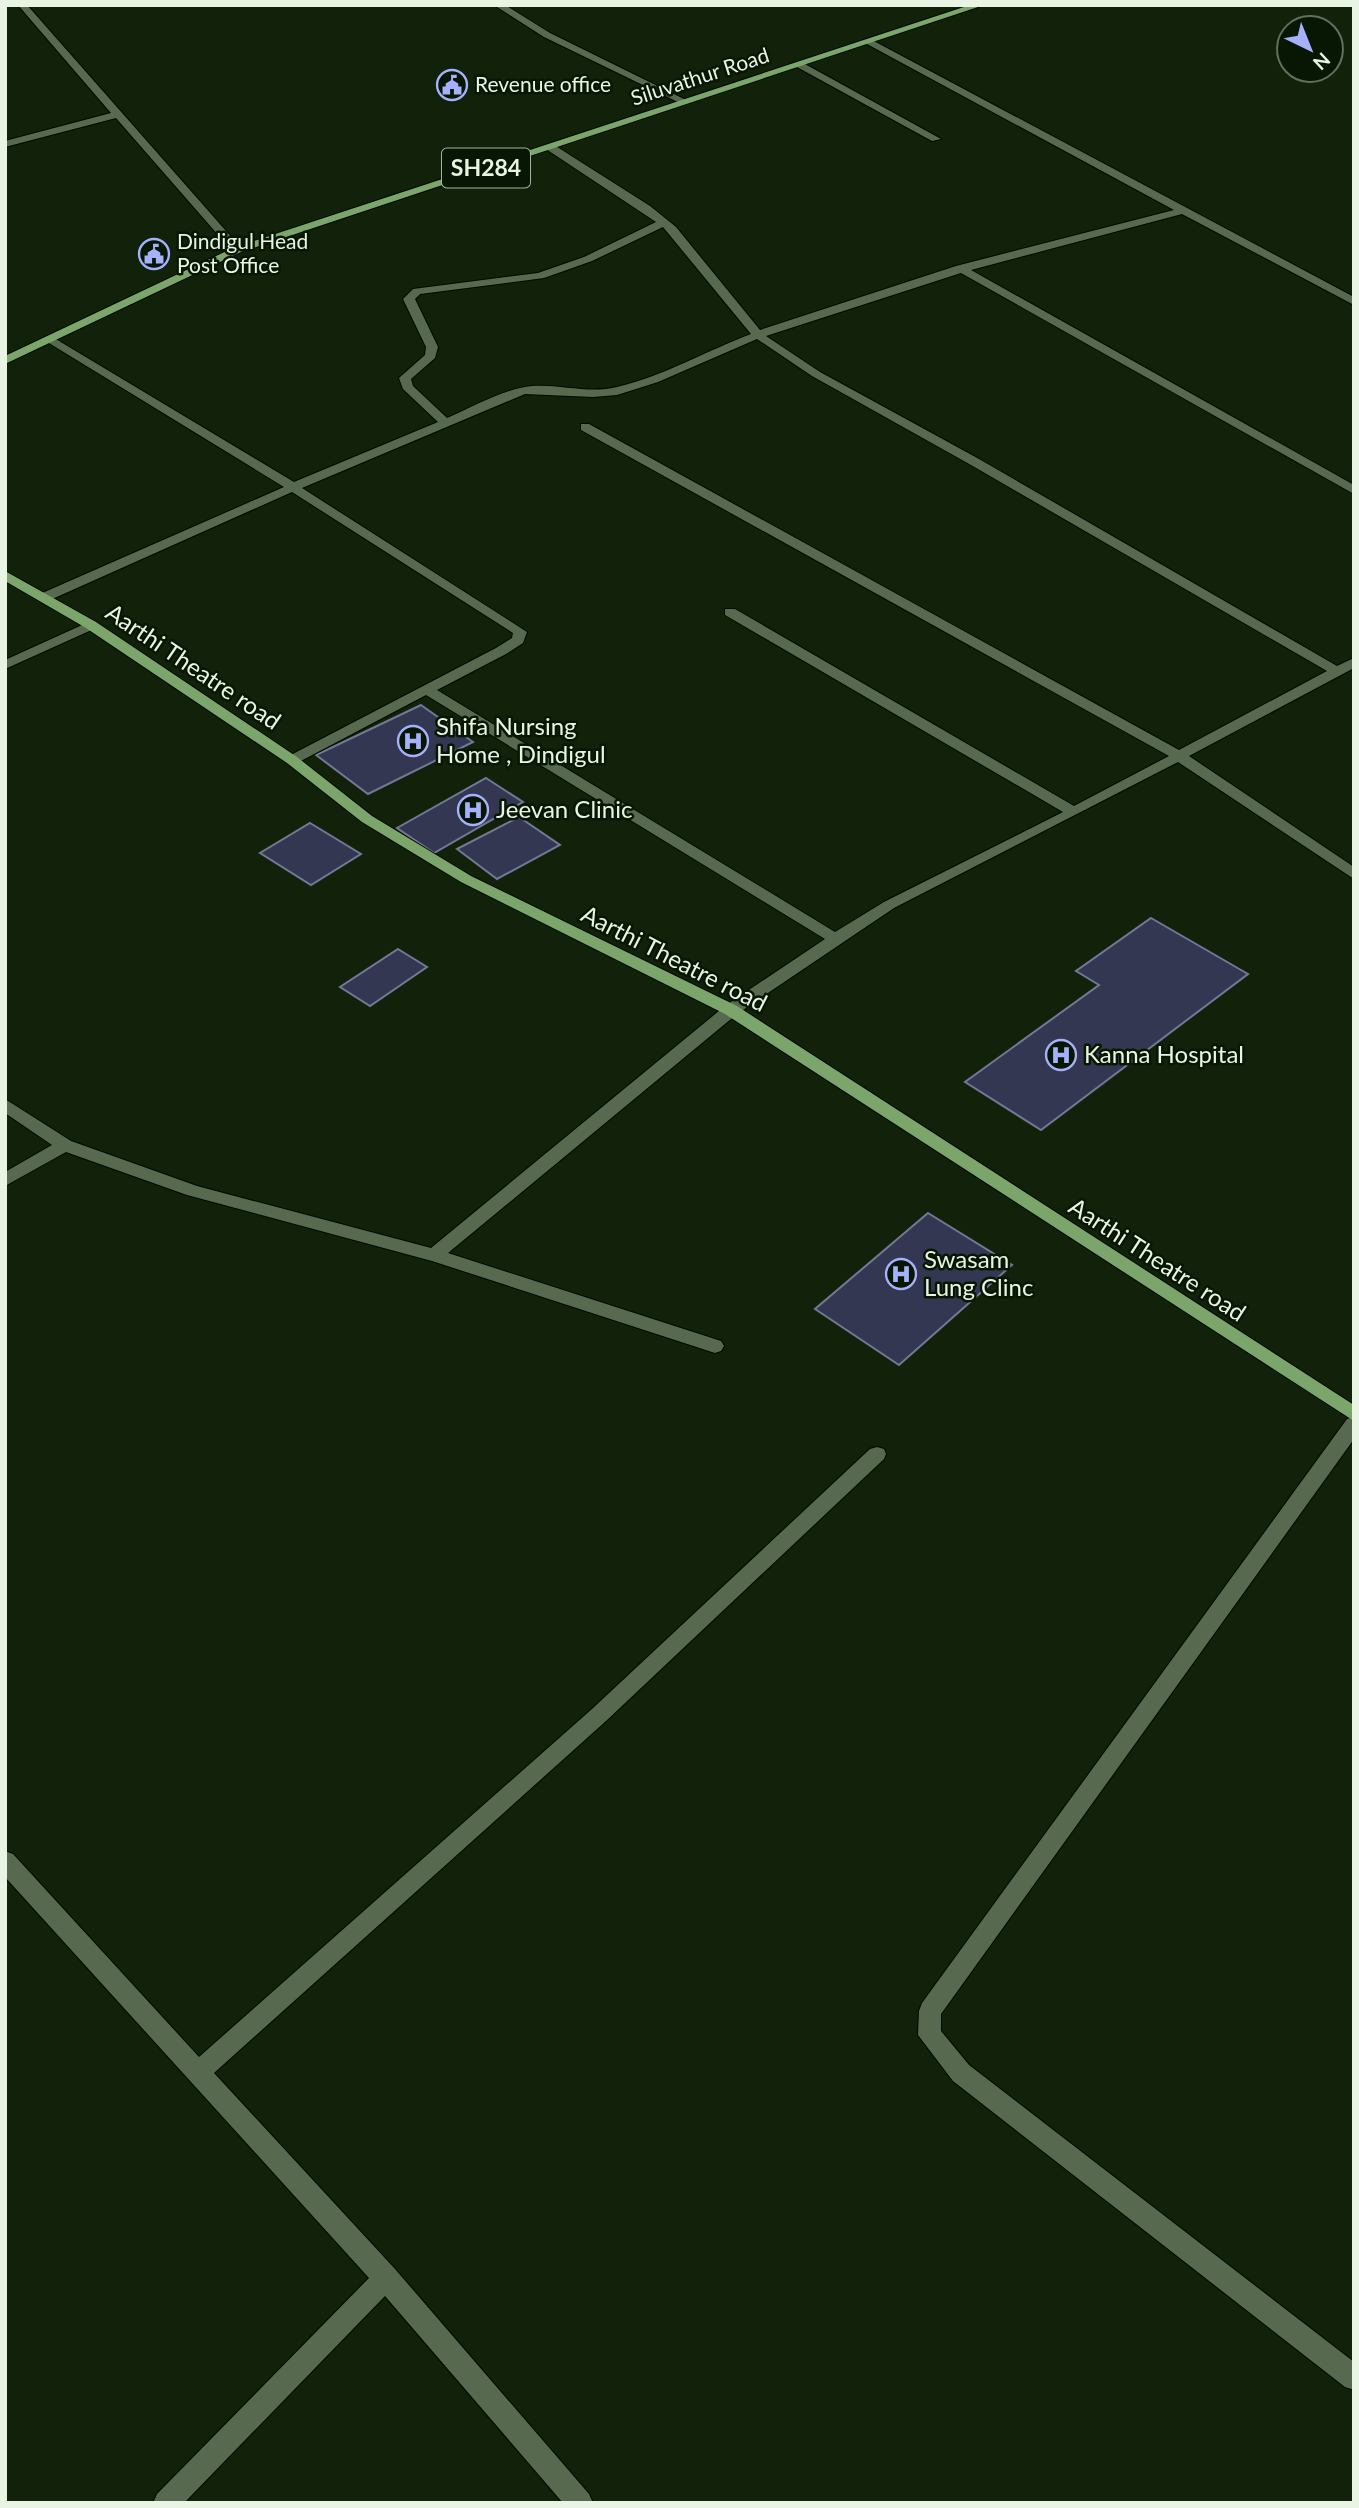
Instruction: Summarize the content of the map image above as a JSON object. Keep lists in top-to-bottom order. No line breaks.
{"streets":{"main road":["Siluvathur Road","SH284","Aarthi Theatre road"]},"places":{"public building":["Revenue office","Dindigul Head Post Office"],"hospital":["Shifa Nursing Home , Dindigul","Jeevan Clinic","Kanna Hospital","Swasam Lung Clinc"]},"north":"bottom right"}
